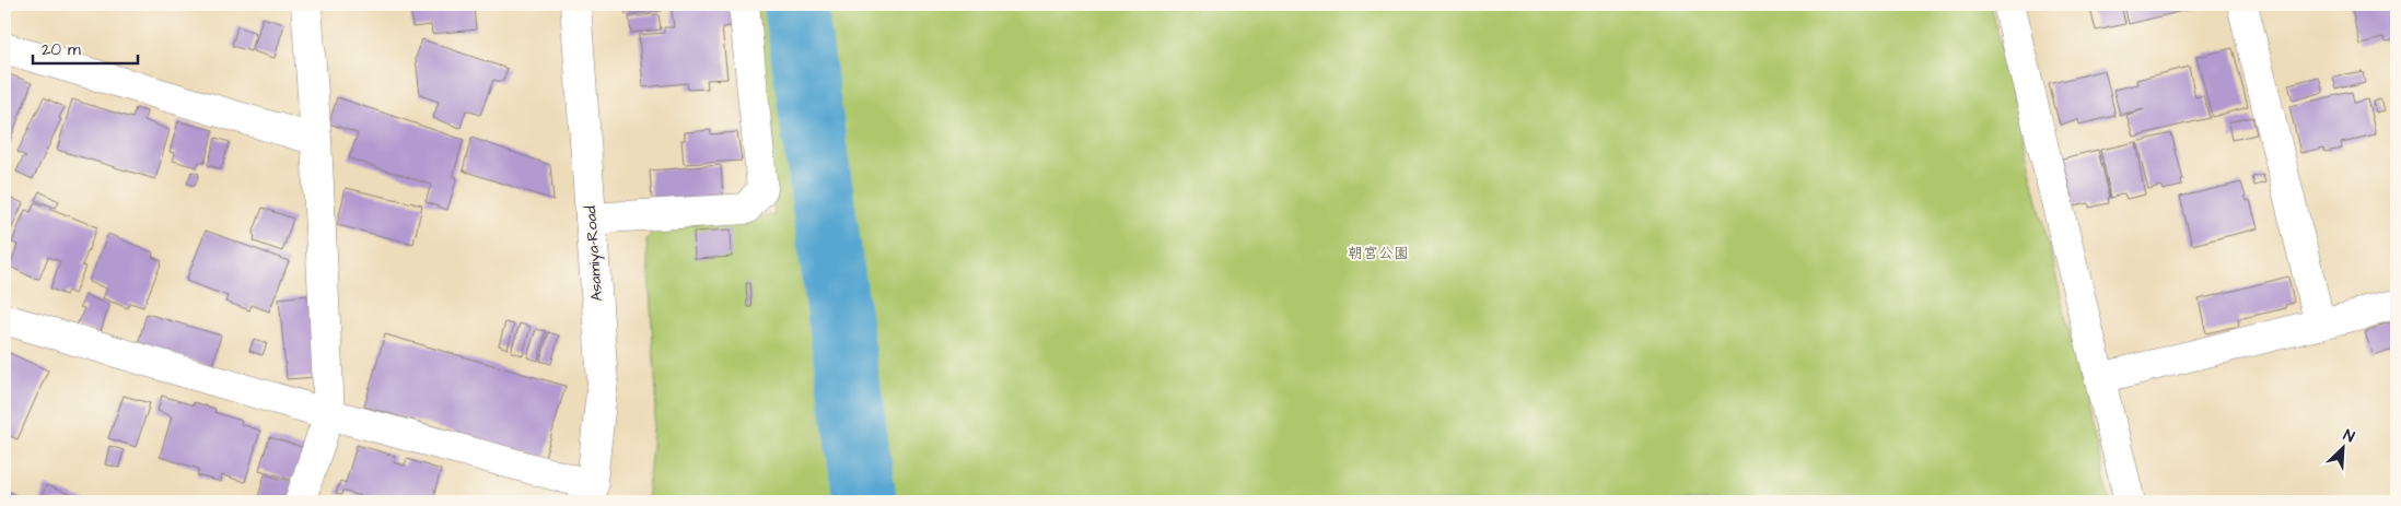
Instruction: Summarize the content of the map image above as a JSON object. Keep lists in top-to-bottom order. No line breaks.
{"streets":{"street":["Asamiya-Road"]},"parks":["朝宮公園"],"scale_bar":"20 m","north":"top right"}
